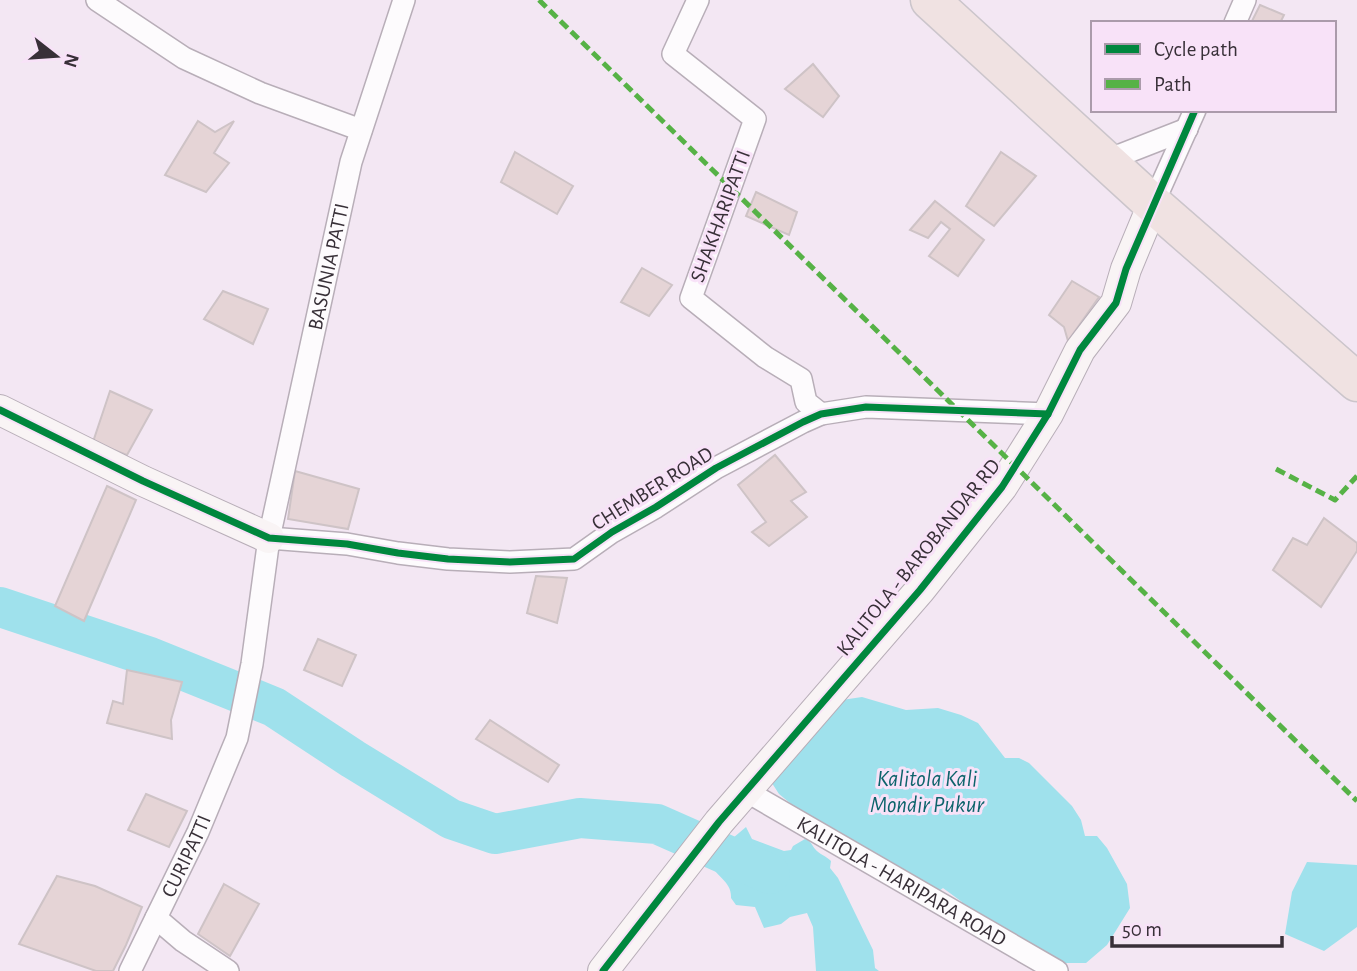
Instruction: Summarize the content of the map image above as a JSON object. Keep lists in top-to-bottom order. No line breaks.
{"streets":{"street":["SHAKHARIPATTI","BASUNIA PATTI","CHEMBER ROAD","KALITOLA - BAROBANDAR RD","CURIPATTI","KALITOLA - HARIPARA ROAD"]},"crossings":[["SHAKHARIPATTI","CHEMBER ROAD"],["BASUNIA PATTI","CHEMBER ROAD"],["BASUNIA PATTI","CURIPATTI"],["CHEMBER ROAD","KALITOLA - BAROBANDAR RD"],["KALITOLA - BAROBANDAR RD","KALITOLA - HARIPARA ROAD"]],"water":["Kalitola Kali Mondir Pukur"],"legend":["Cycle path","Path"],"scale_bar":"50 m","north":"right"}
